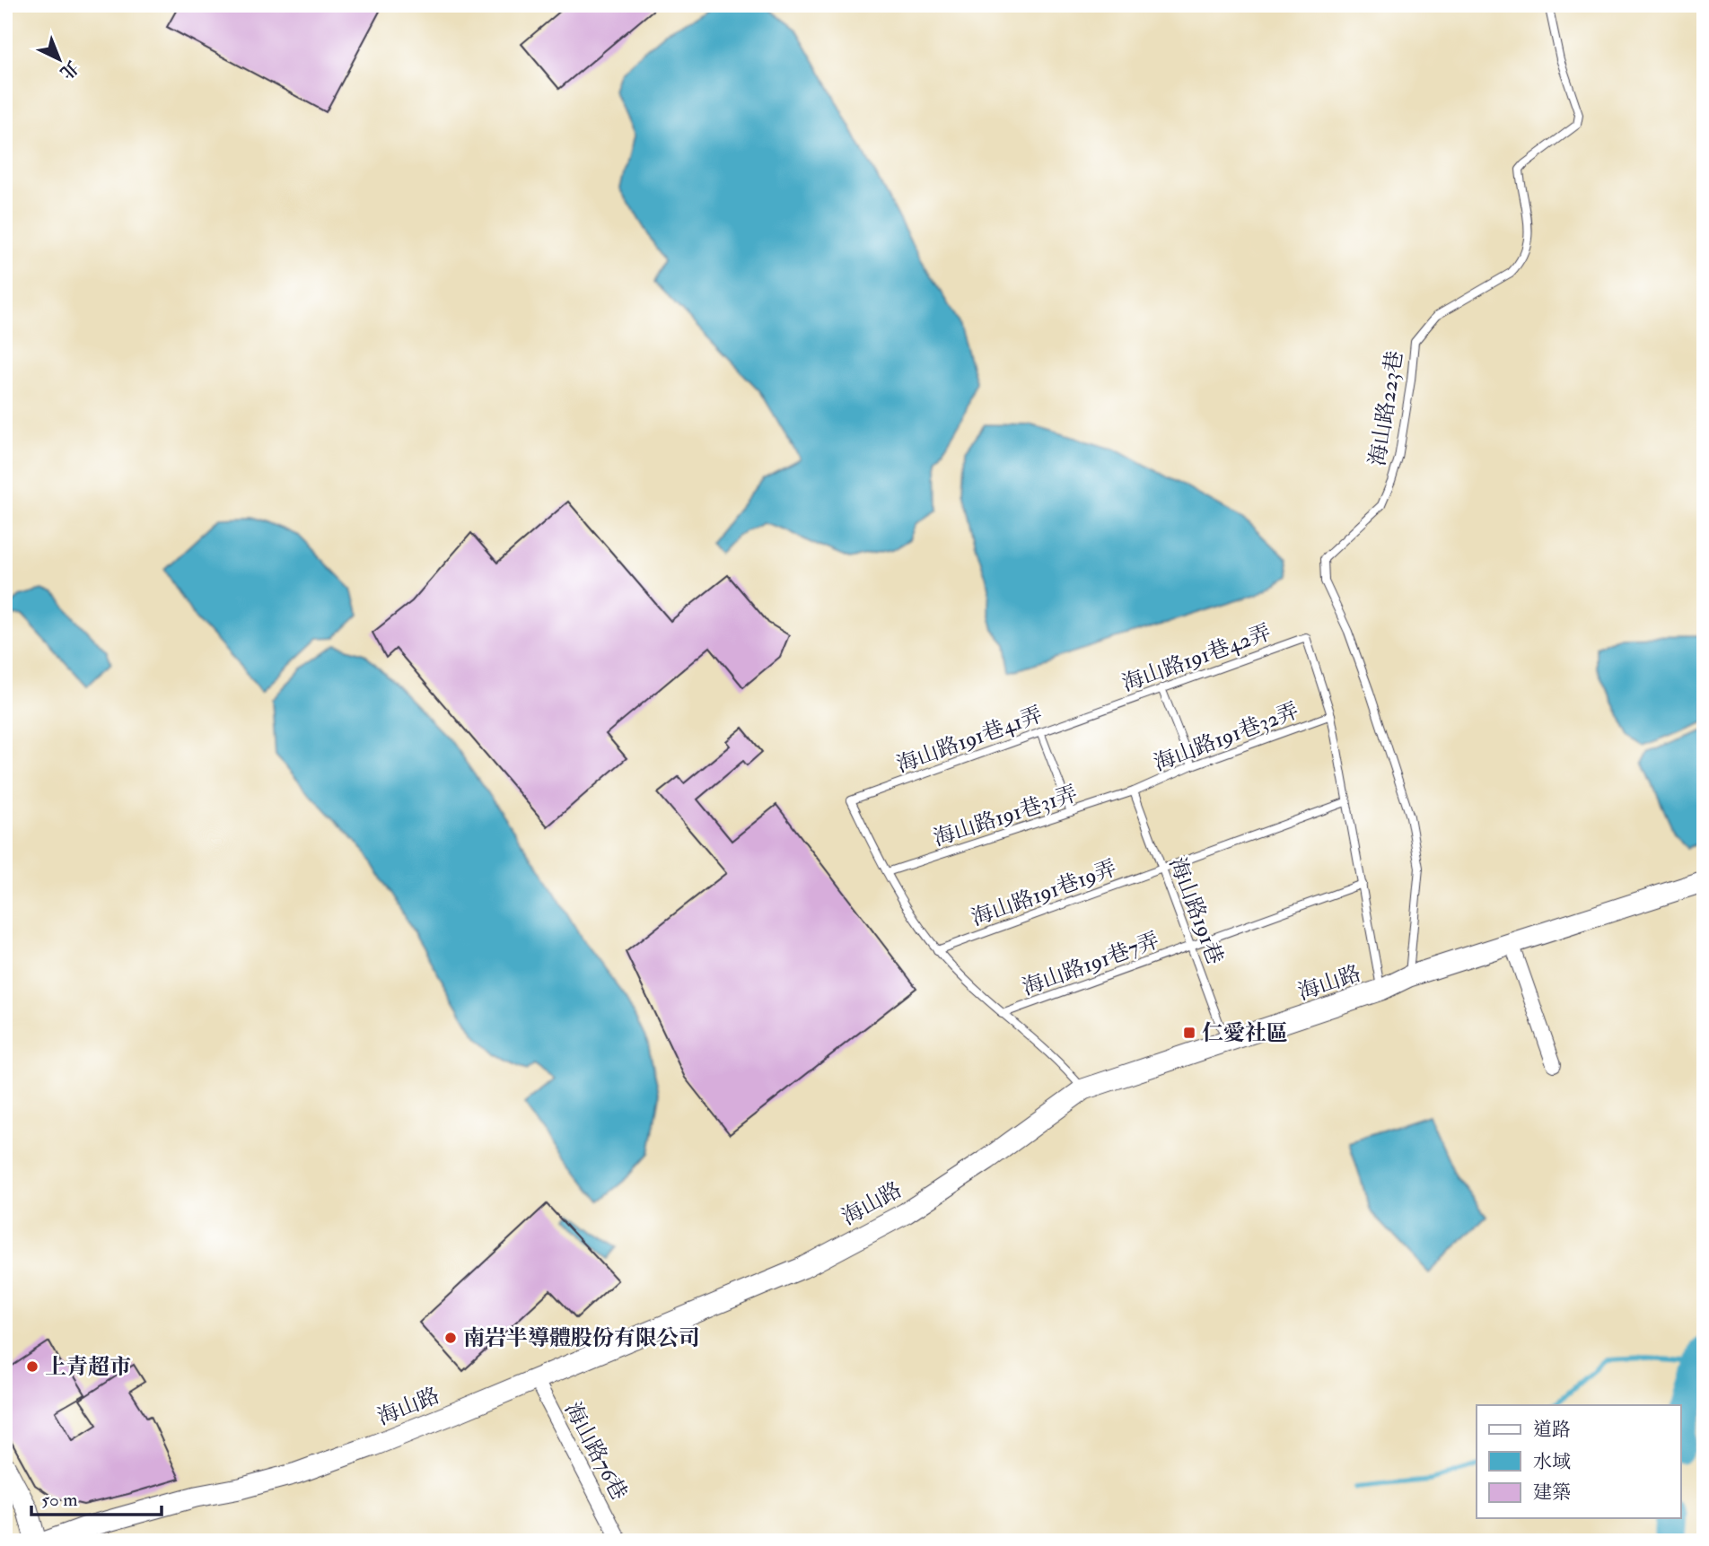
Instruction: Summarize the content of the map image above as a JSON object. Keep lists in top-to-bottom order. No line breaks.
{"streets":{"main road":["海山路"],"street":["海山路76巷"],"lane":["海山路223巷","海山路191巷42弄","海山路191巷32弄","海山路191巷41弄","海山路191巷31弄","海山路191巷19弄","海山路191巷","海山路191巷7弄"]},"crossings":[["海山路223巷","海山路"],["海山路191巷42弄","海山路191巷32弄"],["海山路191巷42弄","海山路191巷41弄"],["海山路191巷32弄","海山路191巷31弄"],["海山路191巷32弄","海山路191巷"],["海山路191巷41弄","海山路191巷31弄"],["海山路191巷31弄","海山路191巷"],["海山路191巷19弄","海山路191巷"],["海山路191巷","海山路191巷7弄"],["海山路191巷","海山路"],["海山路","海山路76巷"]],"places":{"transit":["仁愛社區"],"other":["南岩半導體股份有限公司","上青超市"]},"legend":["道路","水域","建築"],"scale_bar":"50 m","north":"bottom right"}
